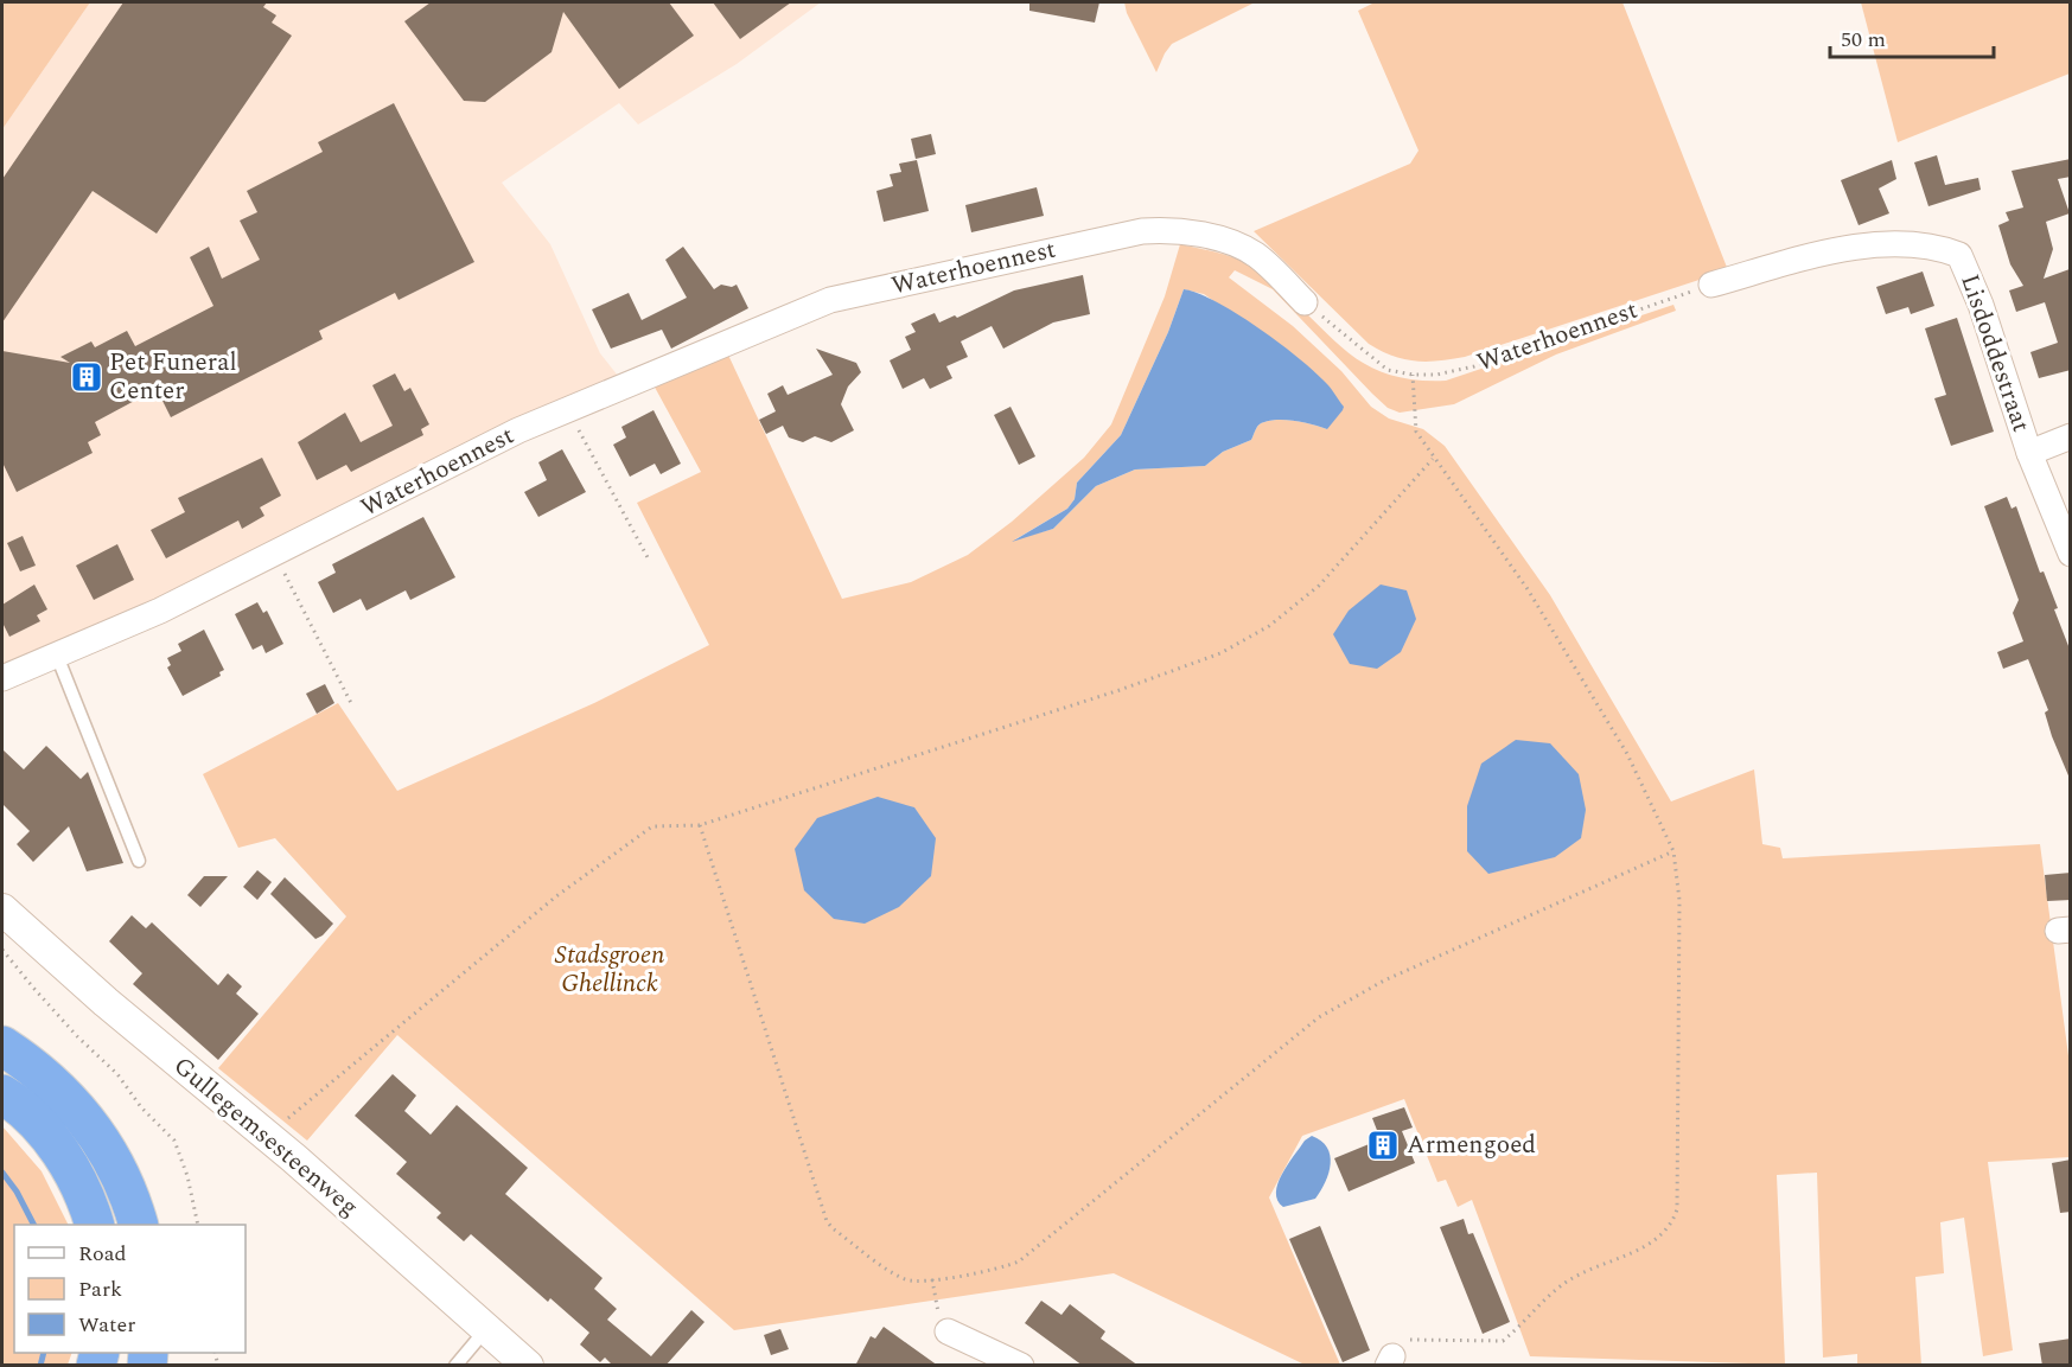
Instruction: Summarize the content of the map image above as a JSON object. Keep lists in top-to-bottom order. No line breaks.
{"streets":{"street":["Waterhoennest","Lisdoddestraat","Gullegemsesteenweg"]},"crossings":[["Waterhoennest","Lisdoddestraat"]],"parks":["Stadsgroen Ghellinck"],"places":{"building":["Pet Funeral Center","Armengoed"]},"legend":["Road","Park","Water"],"scale_bar":"50 m"}
